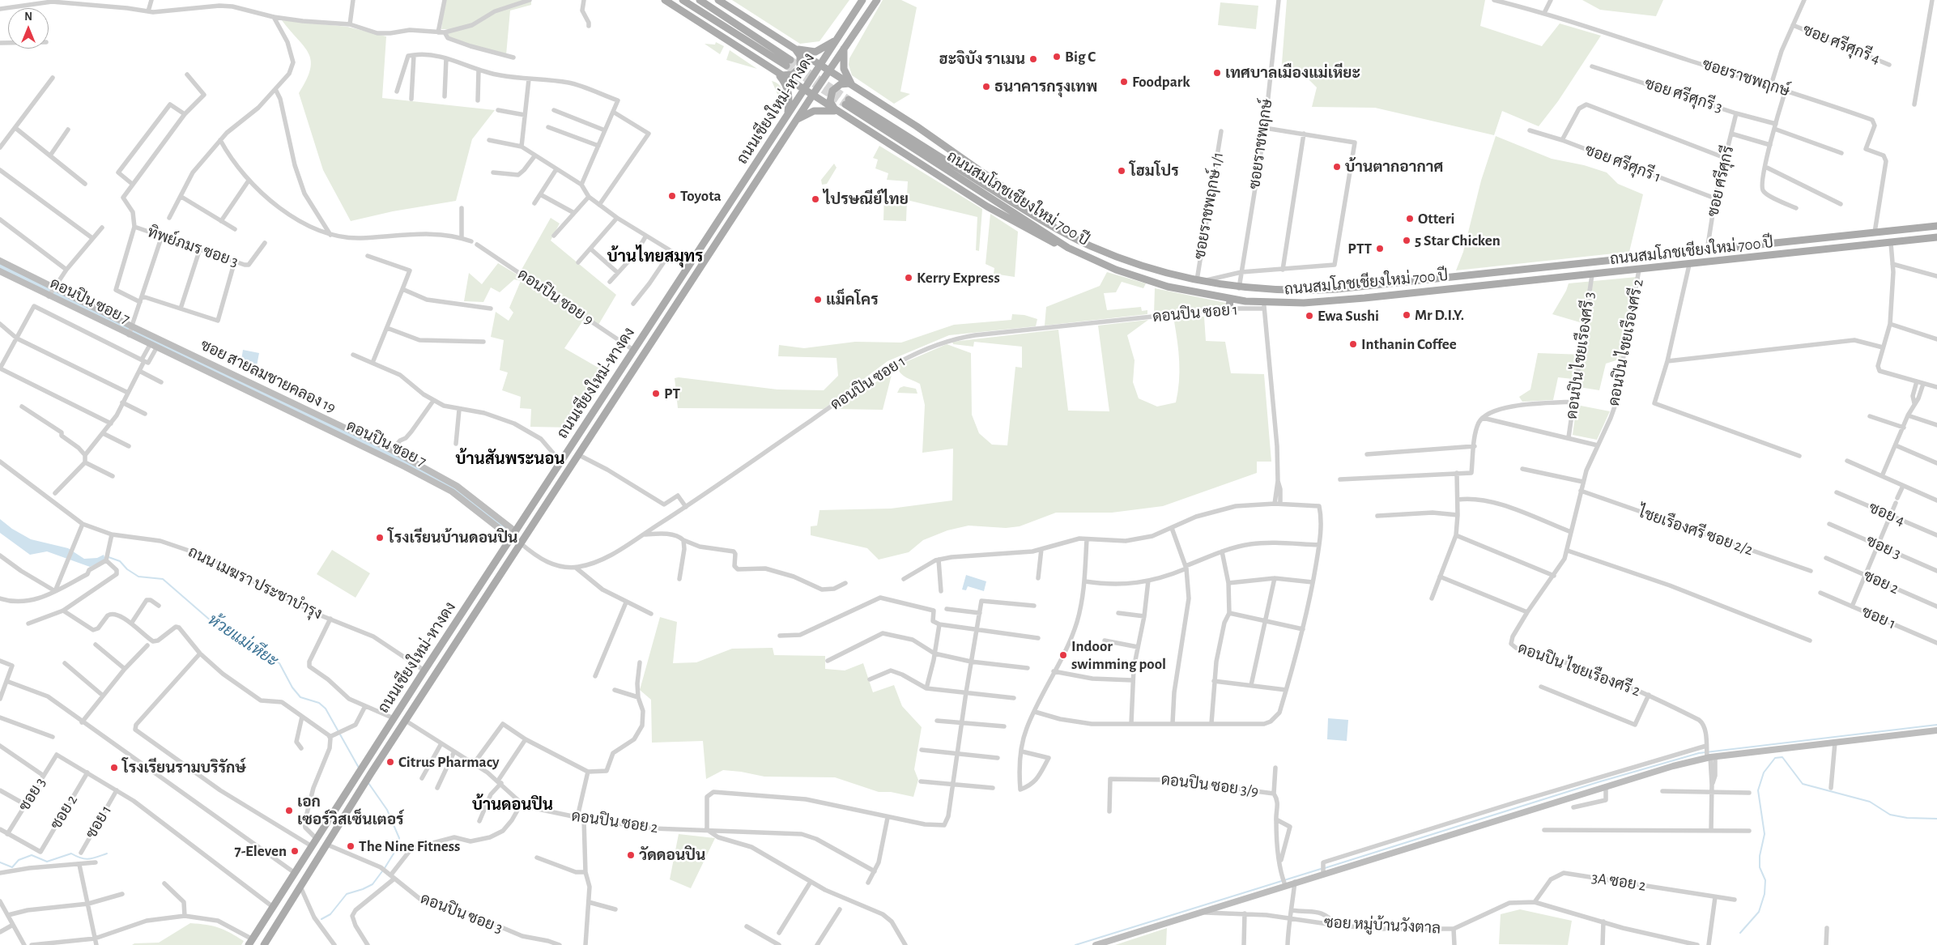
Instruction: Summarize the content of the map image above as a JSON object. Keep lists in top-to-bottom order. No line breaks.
{"streets":{"main road":["ถนนเชียงใหม่-หางดง","ถนนสมโภชเชียงใหม่ 700 ปี"],"street":["ซอย ศรีศุกรี 4","ซอยราชพฤกษ์","ซอย ศรีศุกรี 3","ซอย ศรีศุกรี 1","ซอย ศรีศุกรี","ซอยราชพฤกษ์ 1/1","ทิพย์ภมร ซอย 3","ดอนปิน ซอย 9","ดอนปิน ซอย 7","ดอนปิน ซอย 1","ดอนปิน ไชยเรืองศรี 2","ดอนปิน ไชยเรืองศรี 3","ซอย สายลมชายคลอง 19","ซอย 4","ไชยเรืองศรี ซอย 2/2","ซอย 3","ซอย 2","ถนน เมฆรา ประชาบำรุง","ซอย 1","ดอนปิน ซอย 3/9","ดอนปิน ซอย 2","3A ซอย 2","ดอนปิน ซอย 3","ซอย หมู่บ้านวังตาล"]},"crossings":[["ซอยราชพฤกษ์","ถนนสมโภชเชียงใหม่ 700 ปี"],["ซอย ศรีศุกรี 3","ซอย ศรีศุกรี"],["ถนนเชียงใหม่-หางดง","ดอนปิน ซอย 9"],["ถนนเชียงใหม่-หางดง","ดอนปิน ซอย 7"],["ถนนเชียงใหม่-หางดง","ดอนปิน ซอย 1"],["ถนนเชียงใหม่-หางดง","ซอย สายลมชายคลอง 19"],["ถนนเชียงใหม่-หางดง","ถนน เมฆรา ประชาบำรุง"],["ถนนเชียงใหม่-หางดง","ดอนปิน ซอย 2"],["ถนนเชียงใหม่-หางดง","ดอนปิน ซอย 3"],["ซอย ศรีศุกรี 1","ซอย ศรีศุกรี"],["ซอย ศรีศุกรี","ถนนสมโภชเชียงใหม่ 700 ปี"],["ถนนสมโภชเชียงใหม่ 700 ปี","ซอยราชพฤกษ์ 1/1"],["ถนนสมโภชเชียงใหม่ 700 ปี","ดอนปิน ซอย 1"],["ถนนสมโภชเชียงใหม่ 700 ปี","ดอนปิน ไชยเรืองศรี 2"],["ถนนสมโภชเชียงใหม่ 700 ปี","ดอนปิน ไชยเรืองศรี 3"],["ดอนปิน ไชยเรืองศรี 2","ไชยเรืองศรี ซอย 2/2"],["ซอย 3","ซอย 2"],["3A ซอย 2","ซอย หมู่บ้านวังตาล"]],"districts":["บ้านไทยสมุทร","บ้านสันพระนอน","บ้านดอนปิน"],"water":["ห้วยแม่เหียะ"],"places":["Big C","ฮะจิบัง ราเมน","เทศบาลเมืองแม่เหียะ","Foodpark","ธนาคารกรุงเทพ","บ้านตากอากาศ","โฮมโปร","Toyota","ไปรษณีย์ไทย","Otteri","5 Star Chicken","PTT","Kerry Express","แม็คโคร","Mr D.I.Y.","Ewa Sushi","Inthanin Coffee","PT","โรงเรียนบ้านดอนปิน","Indoor swimming pool","Citrus Pharmacy","โรงเรียนรามบริรักษ์","เอก เซอร์วิสเซ็นเตอร์","The Nine Fitness","7-Eleven","วัดดอนปิน"],"north":"top"}
